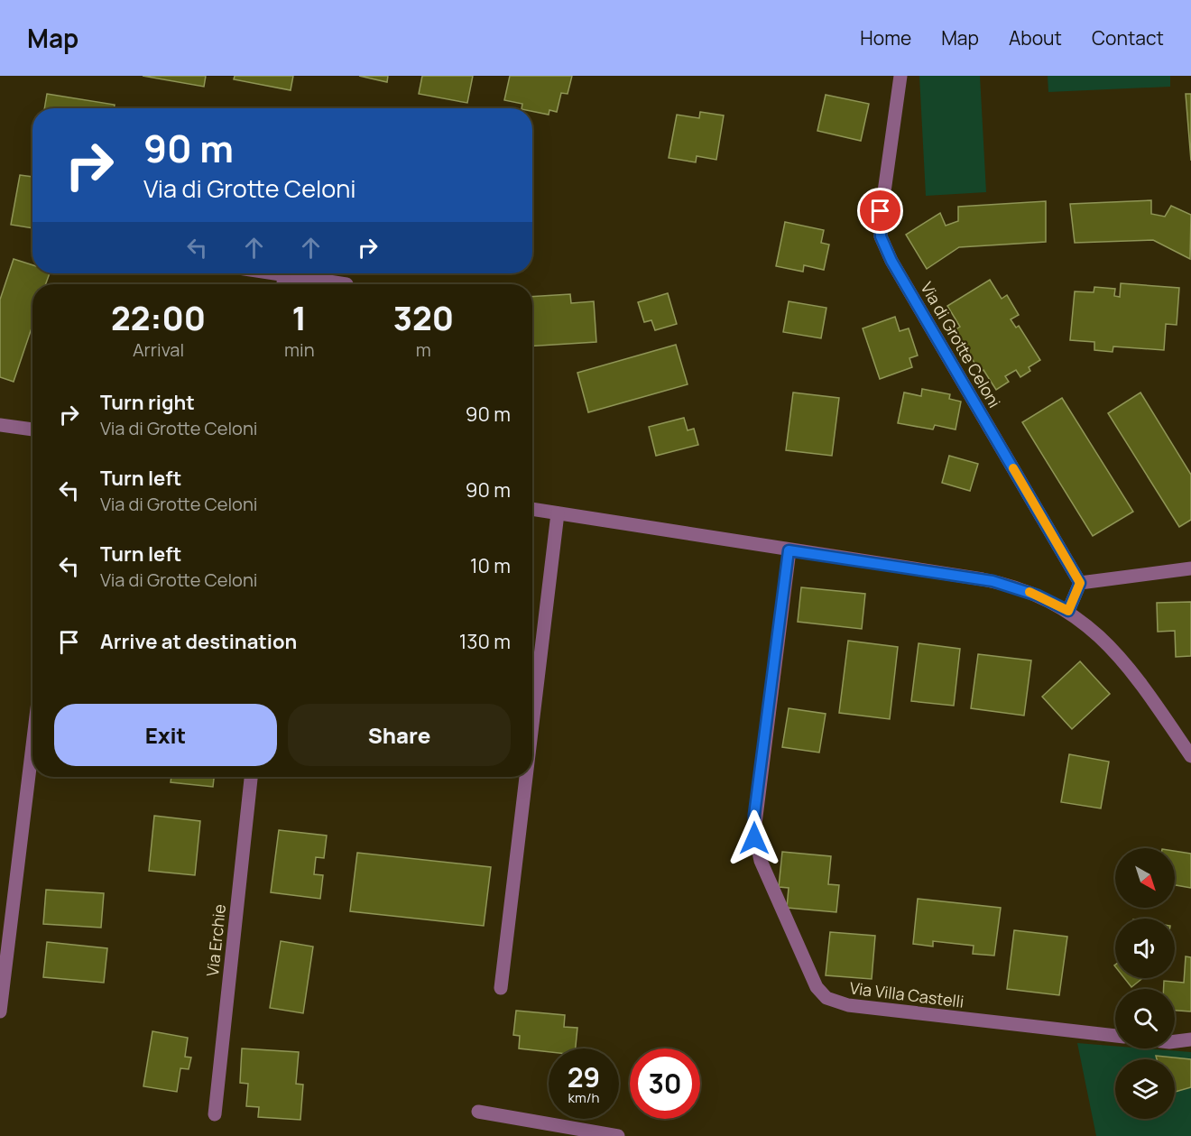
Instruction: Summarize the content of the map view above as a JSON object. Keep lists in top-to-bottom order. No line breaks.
{"streets":{"street":["Via di Grotte Celoni","Via Erchie","Via Villa Castelli"]},"north":"bottom right","page":{"header":"Map","nav":["Home","Map","About","Contact"],"turn":["90 m","Via di Grotte Celoni"],"eta":["22:00","Arrival","1","min","320","m"],"list":[{"name":"Turn right","note":"Via di Grotte Celoni","value":"90 m"},{"name":"Turn left","note":"Via di Grotte Celoni","value":"90 m"},{"name":"Turn left","note":"Via di Grotte Celoni","value":"10 m"},{"name":"Arrive at destination","value":"130 m"}],"buttons":["Exit","Share"],"speed":"29 km/h","limit":"30"}}
